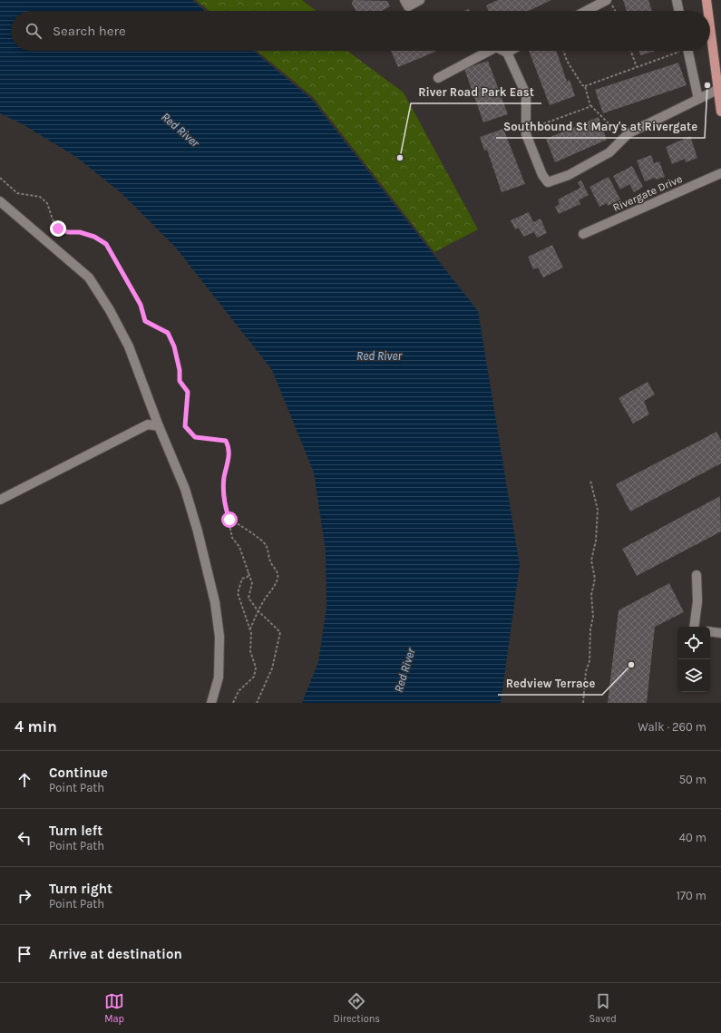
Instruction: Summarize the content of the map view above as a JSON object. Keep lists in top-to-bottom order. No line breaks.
{"streets":{"street":["Rivergate Drive"]},"water":["Red River"],"places":["Southbound St Mary's at Rivergate","River Road Park East","Redview Terrace"],"page":{"search":"Search here","heading":["4 min","Walk · 260 m"],"list":[["Continue","Point Path","50 m"],["Turn left","Point Path","40 m"],["Turn right","Point Path","170 m"],"Arrive at destination"],"nav":["Map","Directions","Saved"]}}
